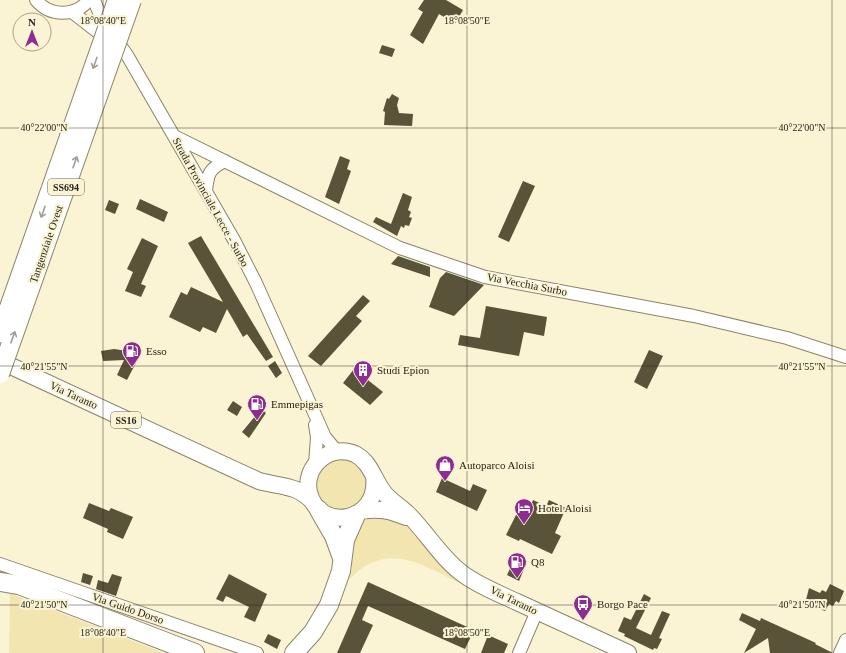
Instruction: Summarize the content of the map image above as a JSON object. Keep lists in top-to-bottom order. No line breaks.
{"streets":{"highway":["SS694","Tangenziale Ovest"],"main road":["Via Taranto","SS16"],"street":["Strada Provinciale Lecce - Surbo","Via Vecchia Surbo","Via Guido Dorso"]},"crossings":[["Strada Provinciale Lecce - Surbo","Via Vecchia Surbo"],["Strada Provinciale Lecce - Surbo","Via Taranto"]],"places":{"fuel station":["Esso","Emmepigas","Q8"],"building":["Studi Epion"],"shop":["Autoparco Aloisi"],"hotel":["Hotel Aloisi"],"bus stop":["Borgo Pace"]},"north":"top","coordinates":["18°08'40\"E","18°08'50\"E","40°22'00\"N","40°21'55\"N","40°21'50\"N"]}
